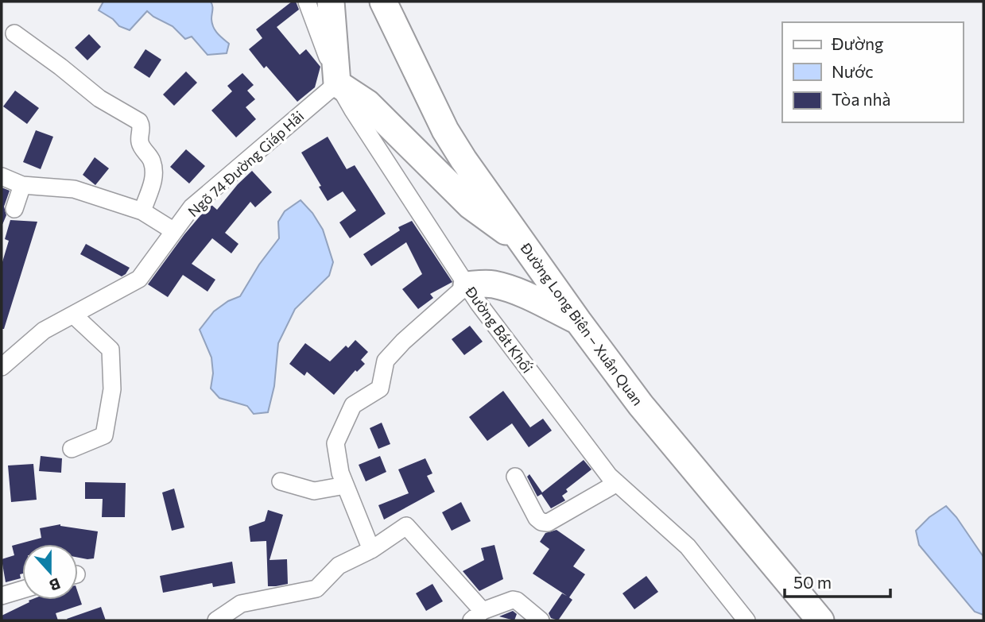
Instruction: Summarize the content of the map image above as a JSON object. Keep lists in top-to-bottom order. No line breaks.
{"streets":{"main road":["Đường Long Biên – Xuân Quan"],"street":["Ngõ 74 Đường Giáp Hải","Đường Bát Khối"]},"crossings":[["Ngõ 74 Đường Giáp Hải","Đường Bát Khối"]],"legend":["Đường","Nước","Tòa nhà"],"scale_bar":"50 m","north":"bottom"}
